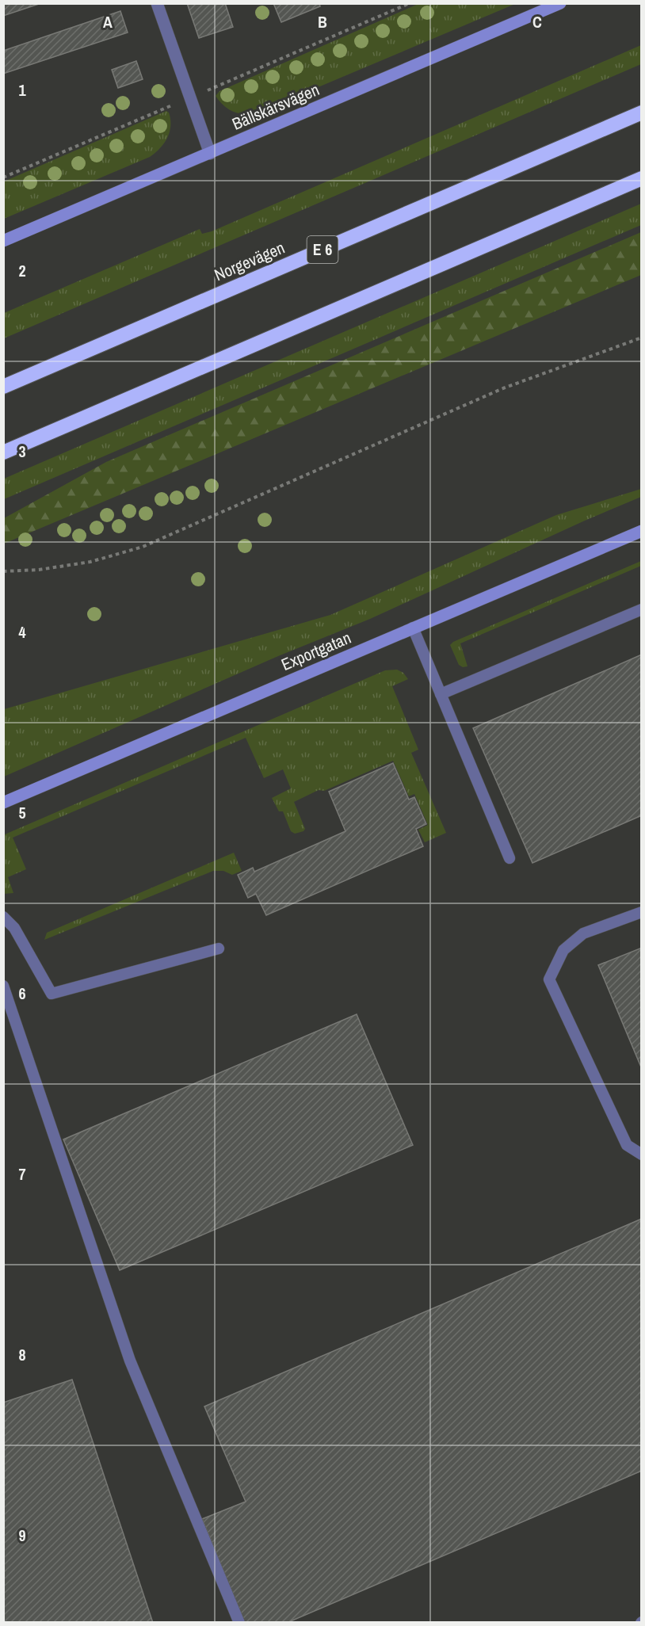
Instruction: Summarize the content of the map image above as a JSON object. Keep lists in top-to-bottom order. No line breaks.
{"streets":{"highway":["E 6","Norgevägen"],"street":["Bällskärsvägen","Exportgatan"]},"grid":{"columns":["A","B","C"],"rows":["1","2","3","4","5","6","7","8","9"]}}
